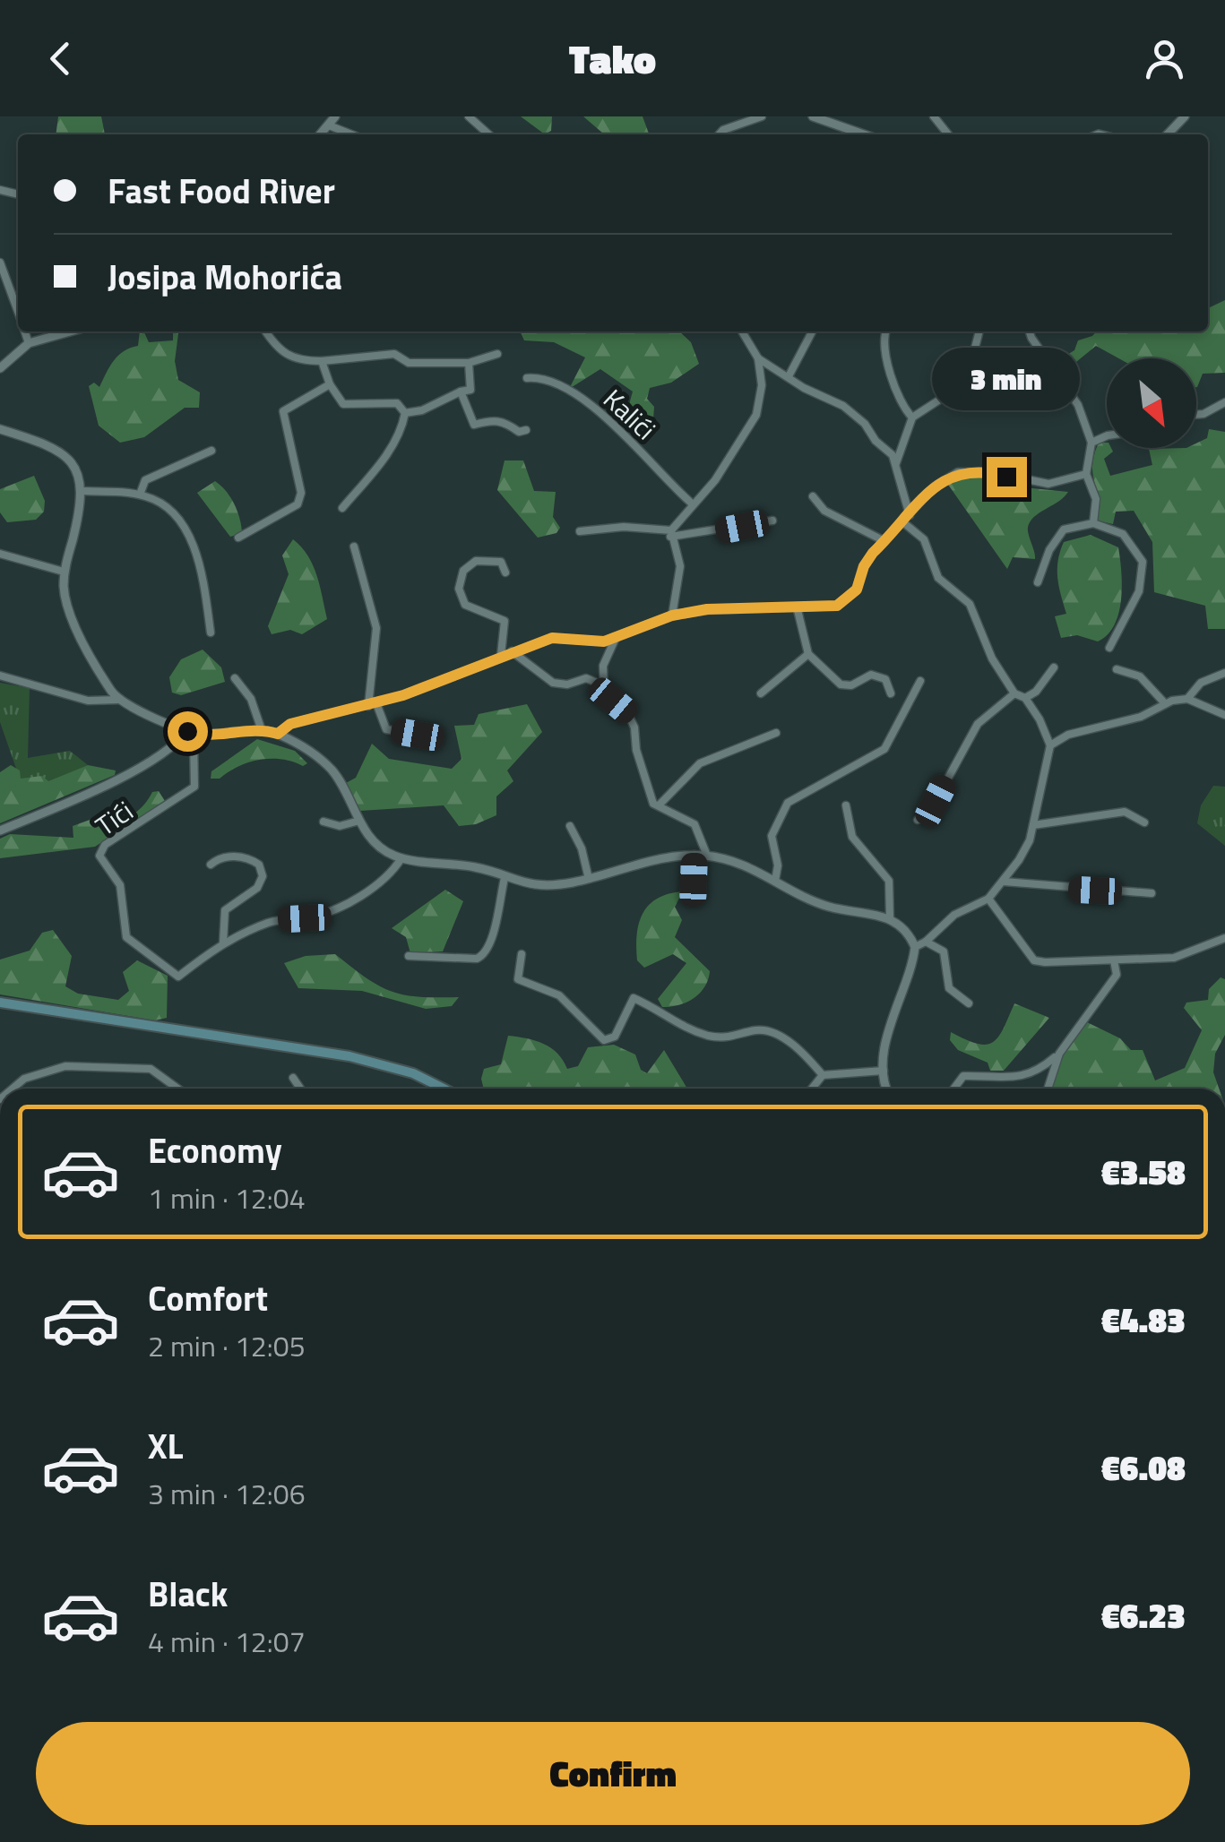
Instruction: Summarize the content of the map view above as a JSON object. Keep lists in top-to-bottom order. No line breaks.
{"streets":{"street":["Kalići","Tići"]},"north":"bottom right","page":{"header":"Tako","banner":["Fast Food River","Josipa Mohorića"],"bubble":"3 min","list":[{"name":"Economy","note":"1 min · 12:04","value":"€3.58"},{"name":"Comfort","note":"2 min · 12:05","value":"€4.83"},{"name":"XL","note":"3 min · 12:06","value":"€6.08"},{"name":"Black","note":"4 min · 12:07","value":"€6.23"}],"buttons":"Confirm"}}
